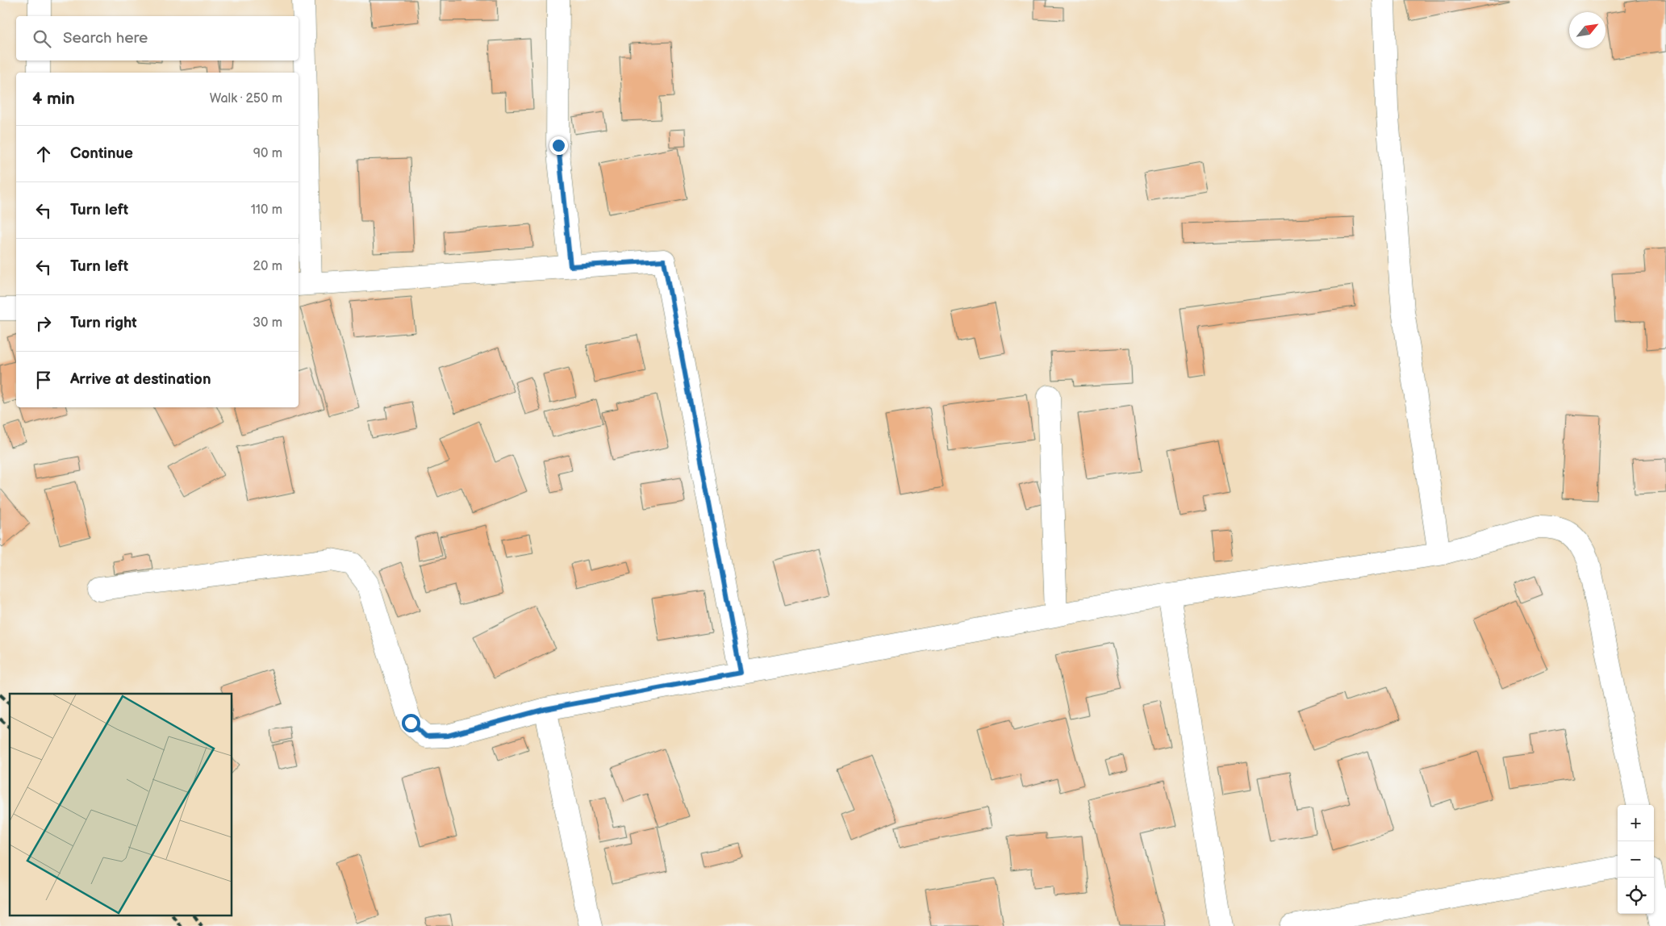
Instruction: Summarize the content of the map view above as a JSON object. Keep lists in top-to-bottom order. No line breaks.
{"north":"top right","page":{"search":"Search here","heading":["4 min","Walk · 250 m"],"list":[["Continue","90 m"],["Turn left","110 m"],["Turn left","20 m"],["Turn right","30 m"],"Arrive at destination"],"map_buttons":["+","−"]}}
